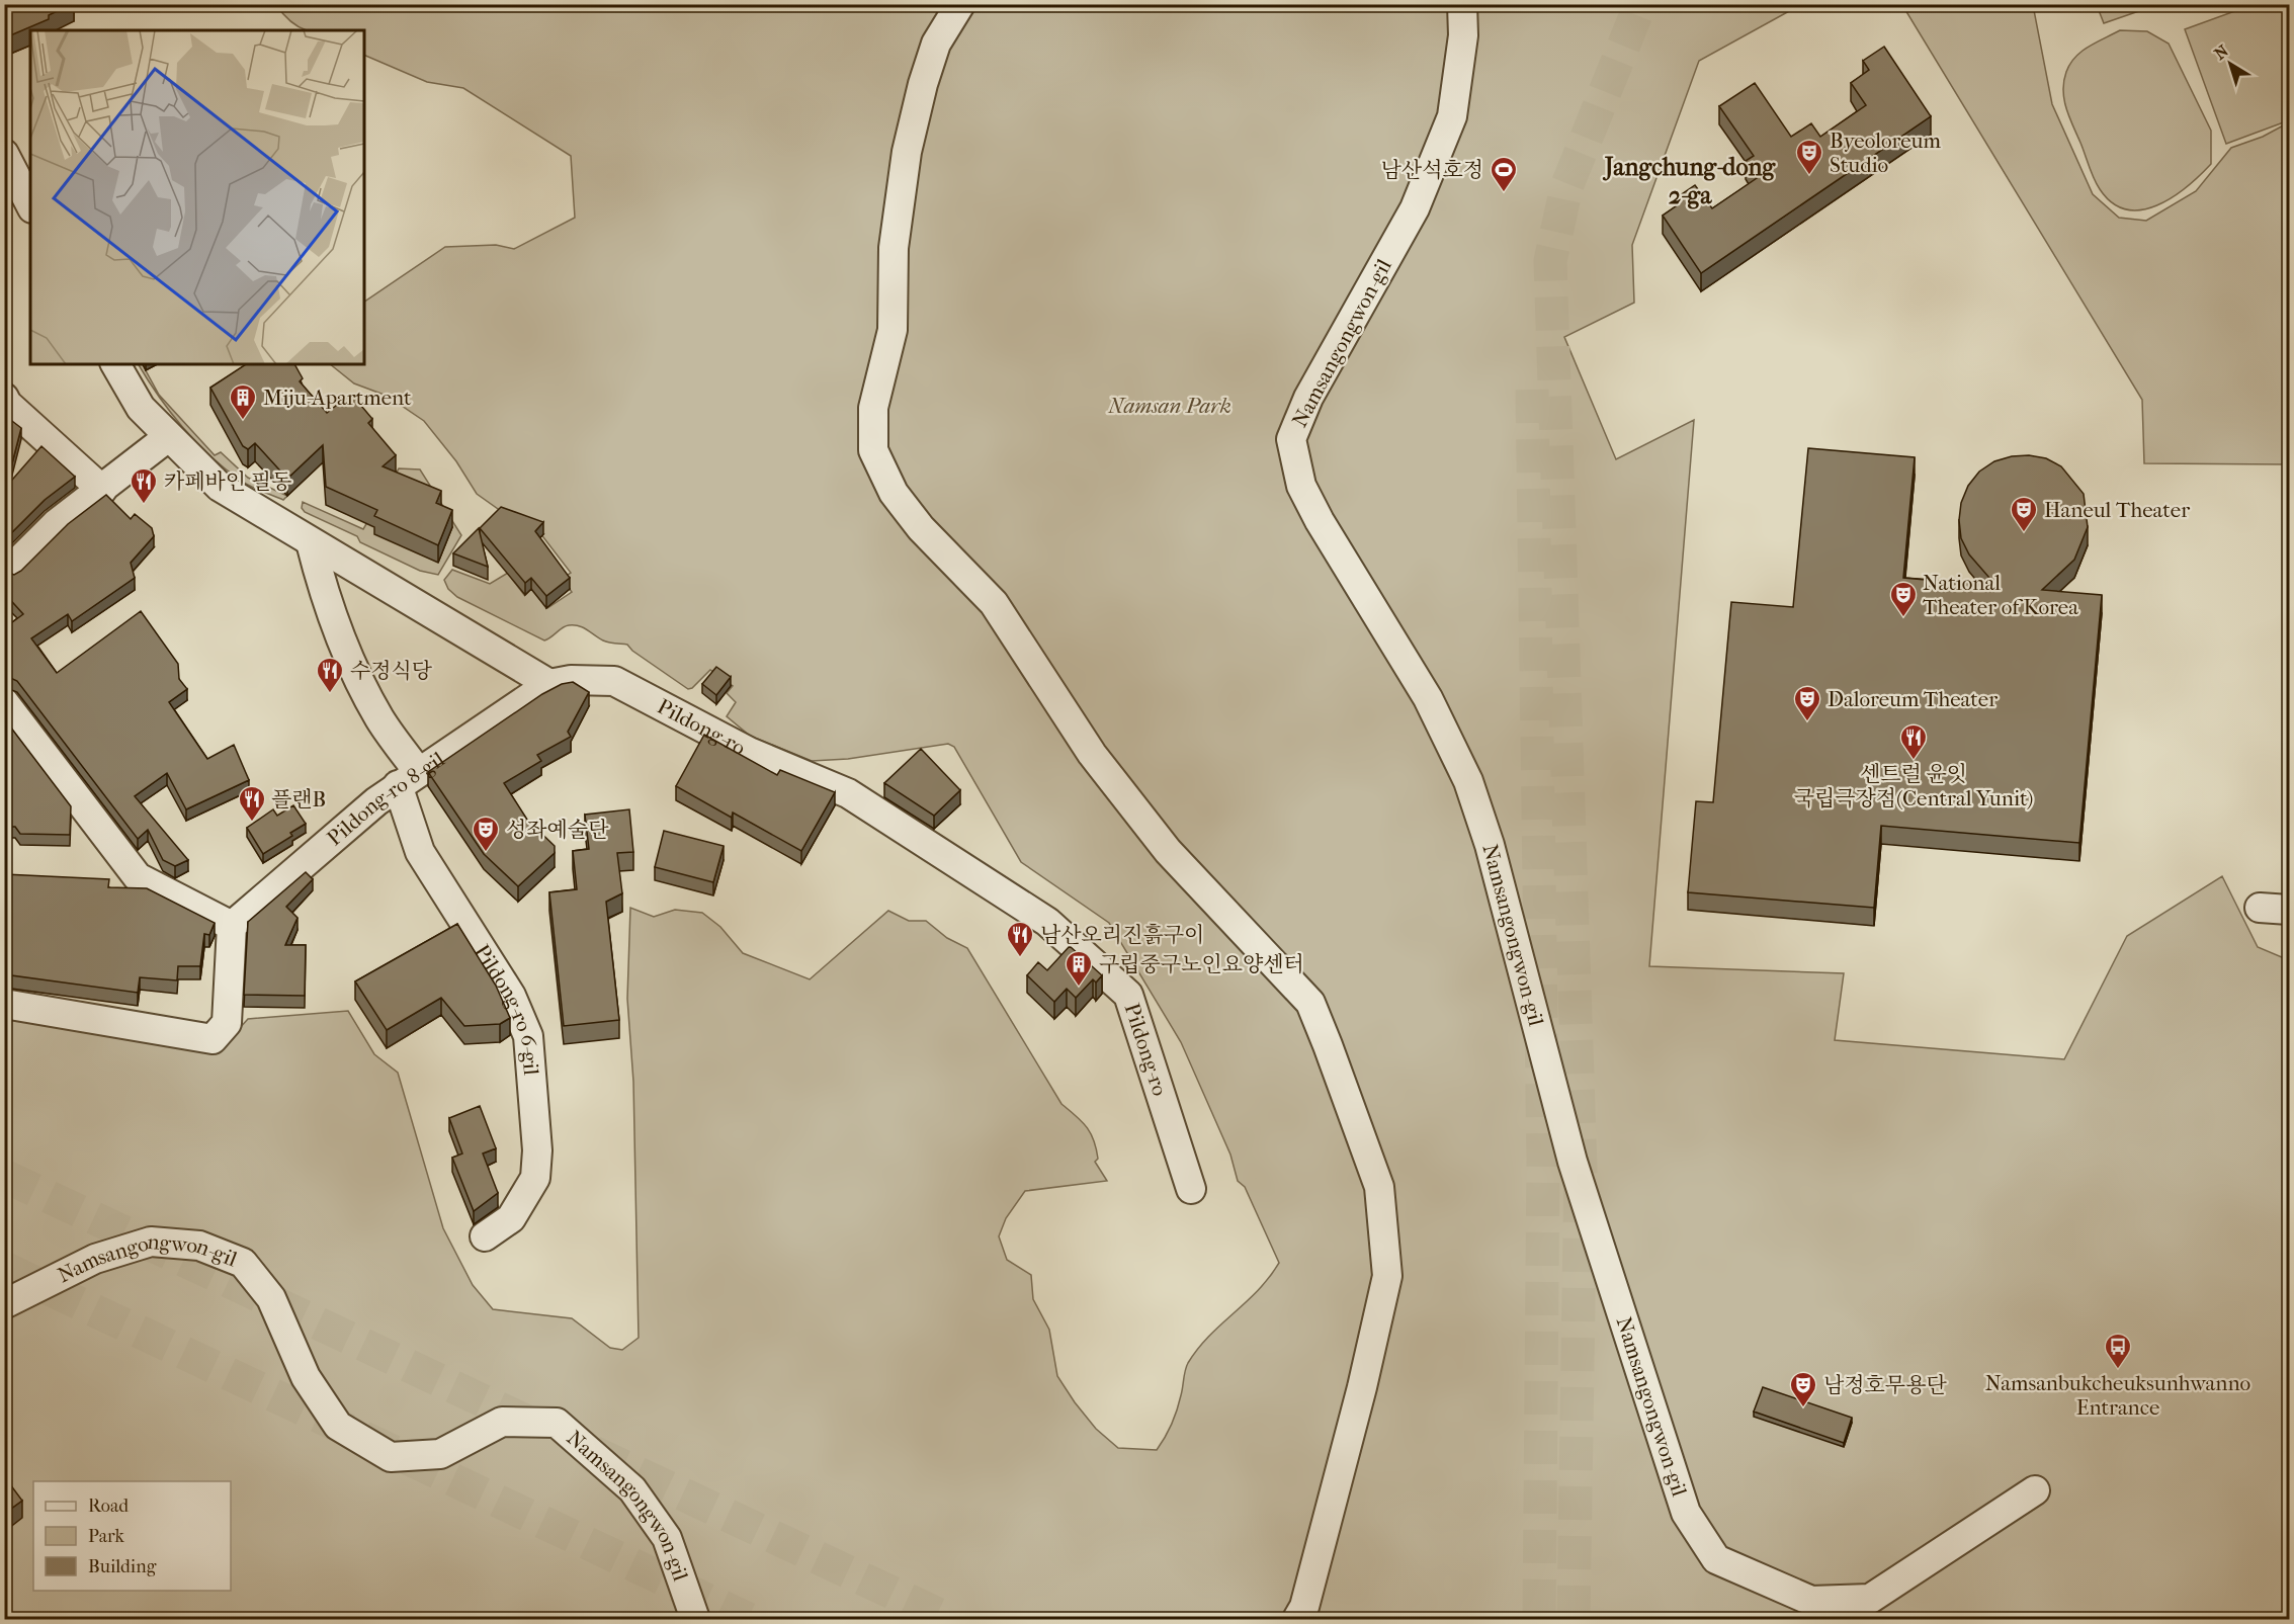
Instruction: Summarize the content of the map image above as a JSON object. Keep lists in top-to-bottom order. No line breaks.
{"streets":{"street":["Namsangongwon-gil","Pildong-ro","Pildong-ro 8-gil","Pildong-ro 6-gil"]},"crossings":[["Pildong-ro","Pildong-ro 8-gil"],["Pildong-ro 8-gil","Pildong-ro 6-gil"]],"districts":["Jangchung-dong 2-ga"],"parks":["Namsan Park"],"places":{"theatre":["Byeoloreum Studio","Haneul Theater","National Theater of Korea","Daloreum Theater","성좌예술단","남정호무용단"],"sports":["남산석호정"],"building":["Miju-Apartment","구립중구노인요양센터"],"restaurant":["카페바인 필동","수정식당","센트럴 윤잇 국립극장점(Central Yunit)","플랜B","남산오리진흙구이"],"bus stop":["Namsanbukcheuksunhwanno Entrance"]},"legend":["Road","Park","Building"],"north":"top left"}
